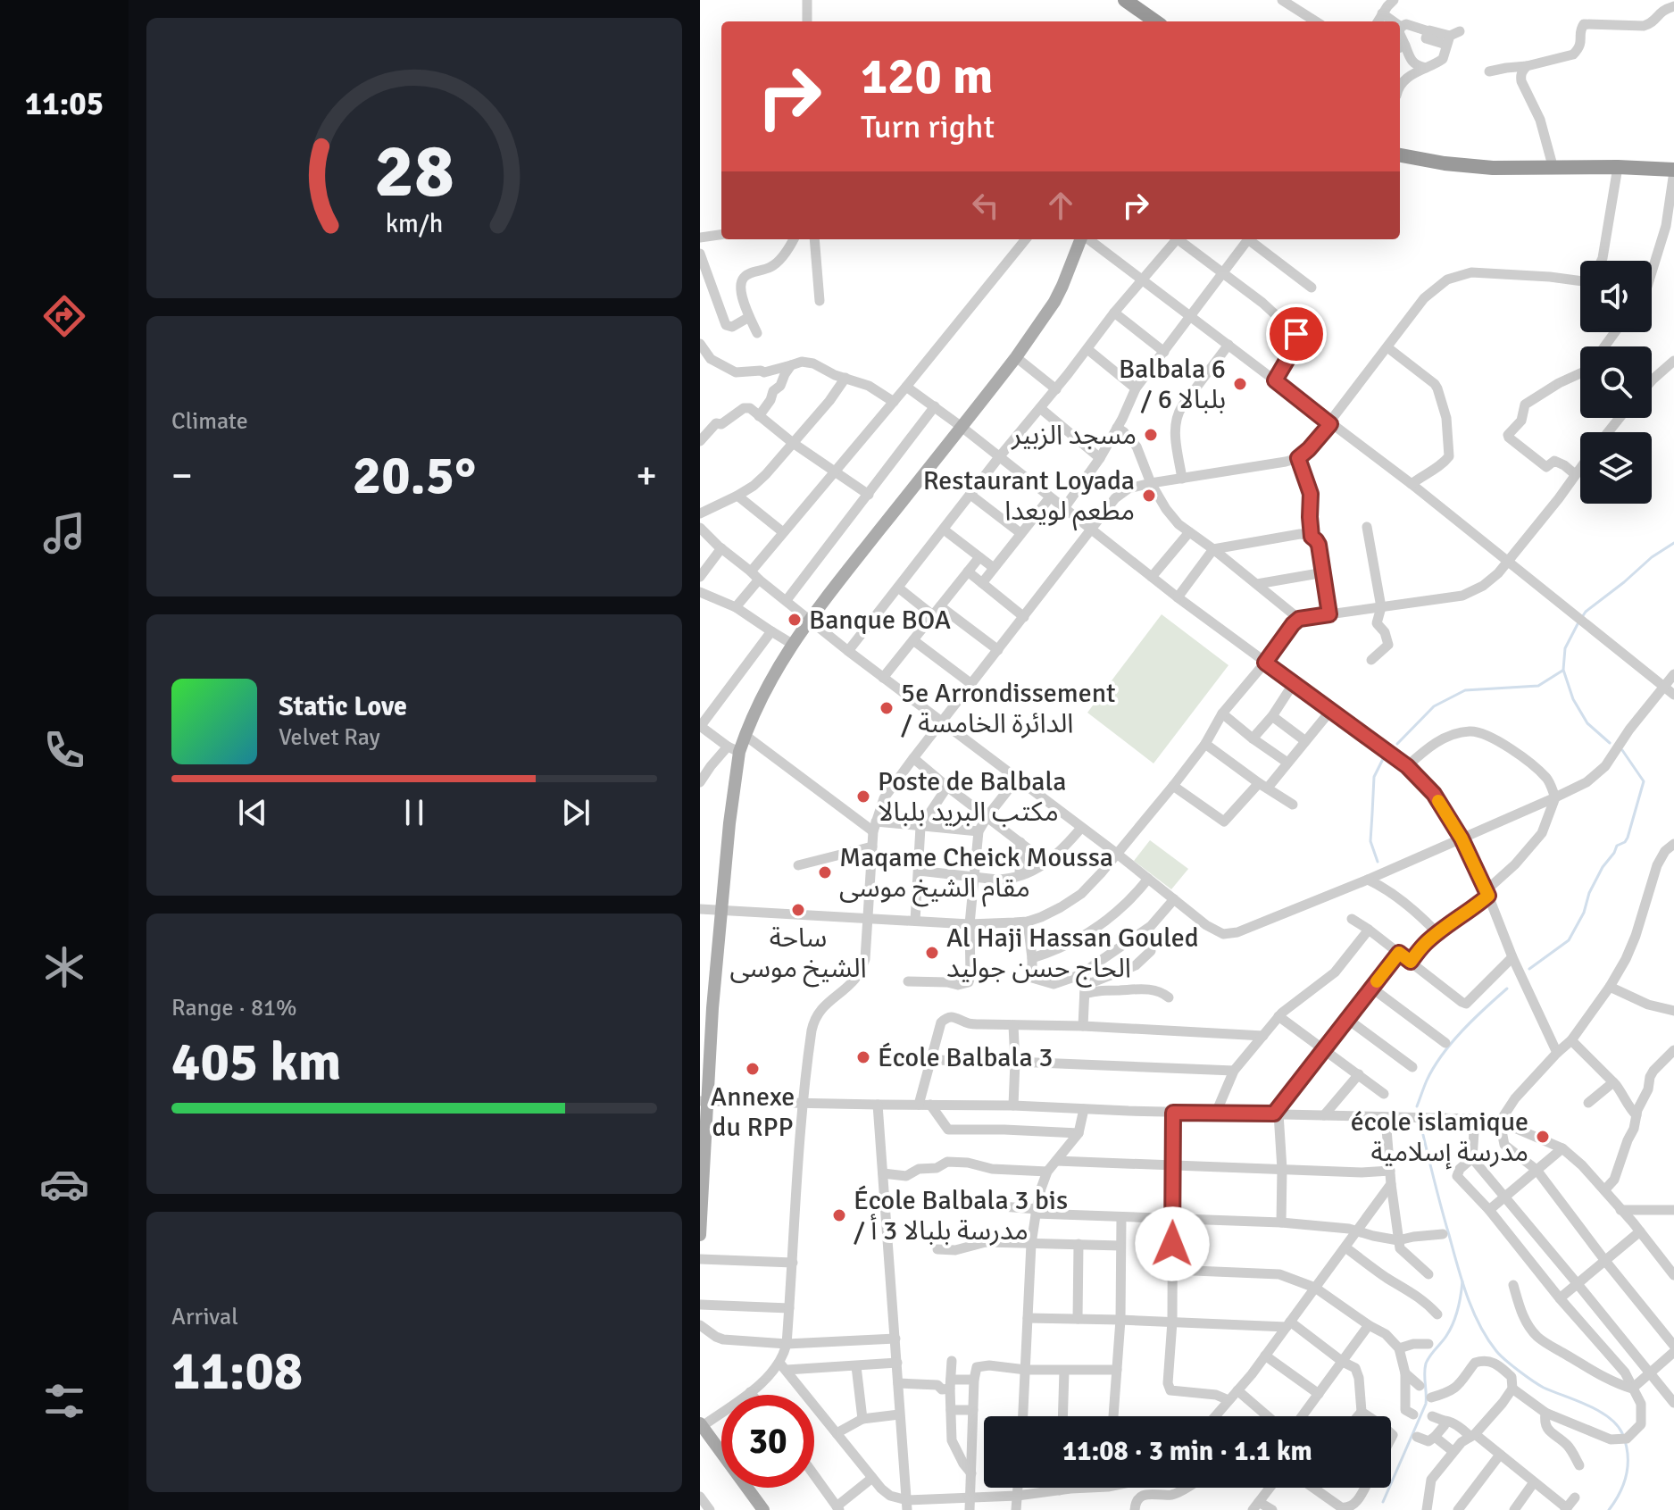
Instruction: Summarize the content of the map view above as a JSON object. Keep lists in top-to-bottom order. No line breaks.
{"places":["Balbala 6 / بلبالا 6","مسجد الزبير","Restaurant Loyada مطعم لويعدا","Banque BOA","5e Arrondissement / الدائرة الخامسة","Poste de Balbala مكتب البريد بلبالا","Maqame Cheick Moussa مقام الشيخ موسى","ساحة الشيخ موسى","Al Haji Hassan Gouled الحاج حسن جوليد","École Balbala 3","Annexe du RPP","école islamique مدرسة إسلامية","École Balbala 3 bis / مدرسة بلبالا 3 أ"],"page":{"tabs":"11:05","turn":["120 m","Turn right"],"tile":["Climate",["Range · 81%","405 km"],["Arrival","11:08"]],"heat":["−","20.5°","+"],"song":["Static Love","Velvet Ray"],"limit":"30","trip":"11:08 · 3 min · 1.1 km","gauge":["28","km/h"]}}
